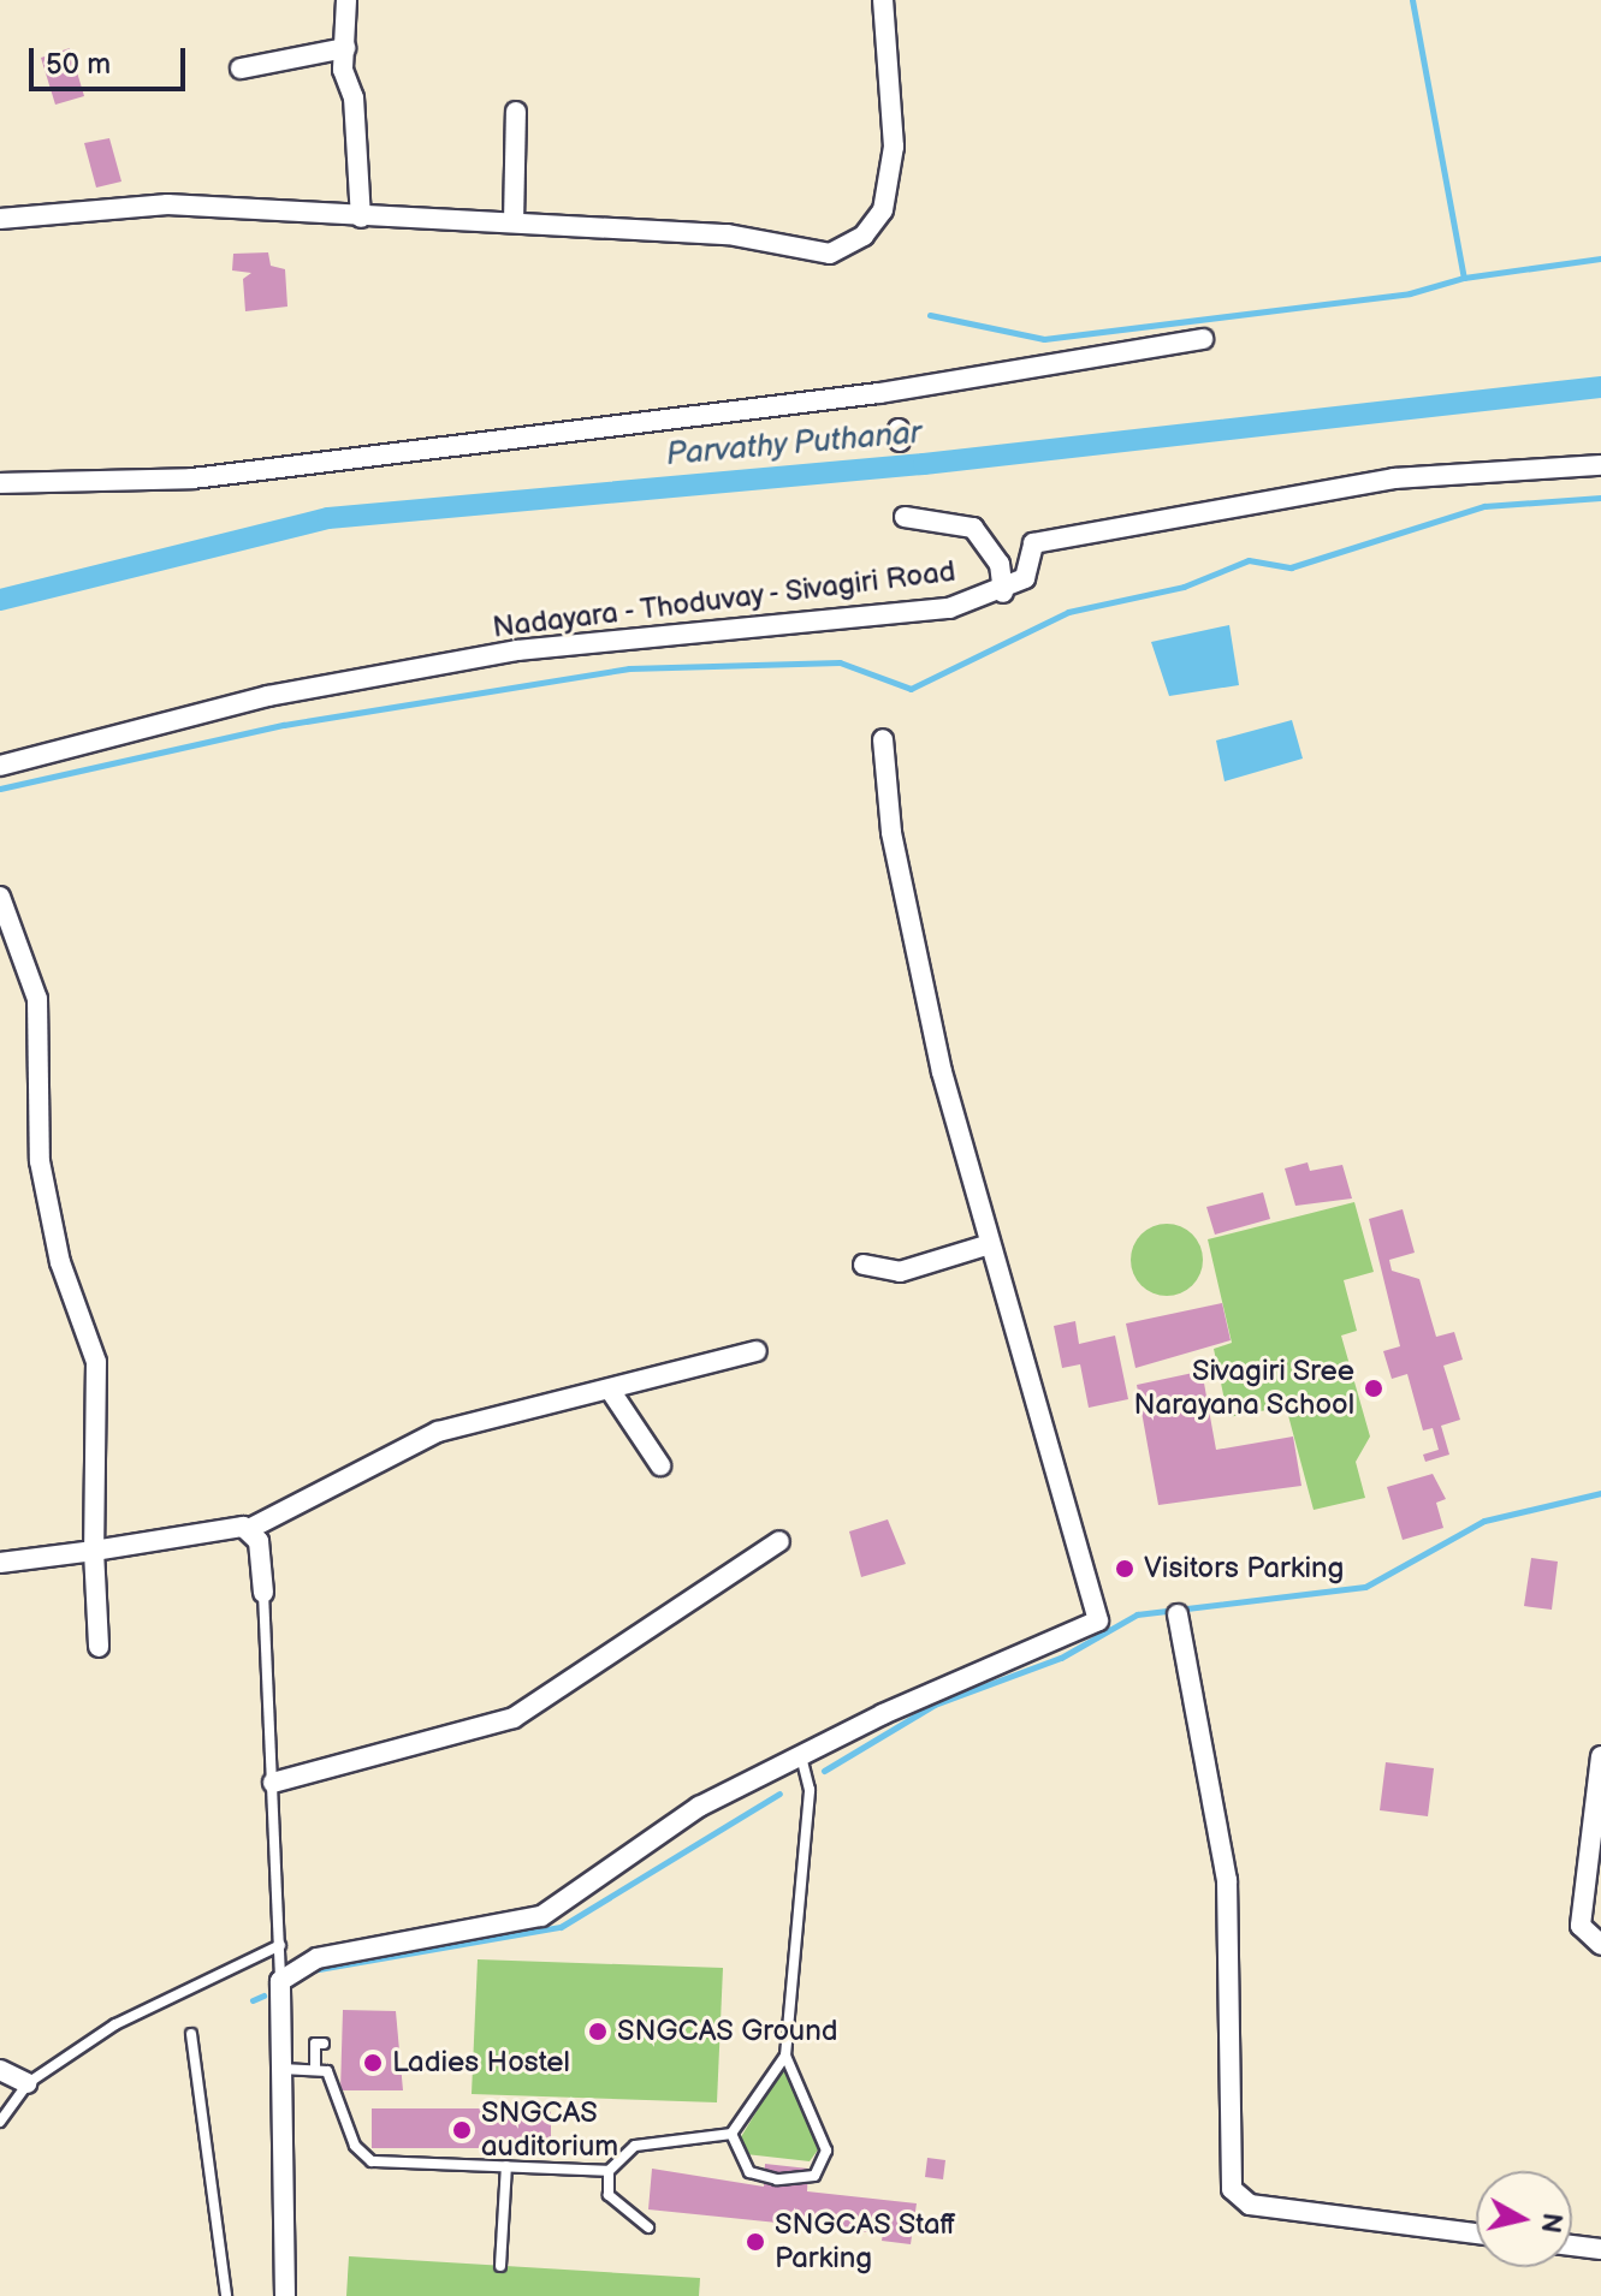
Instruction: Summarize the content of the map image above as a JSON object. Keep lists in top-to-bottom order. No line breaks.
{"streets":{"street":["Nadayara - Thoduvay - Sivagiri Road"]},"water":["Parvathy Puthanar"],"places":["Sivagiri Sree Narayana School","Visitors Parking","SNGCAS Ground","Ladies Hostel","SNGCAS auditorium","SNGCAS Staff Parking"],"scale_bar":"50 m","north":"right"}
